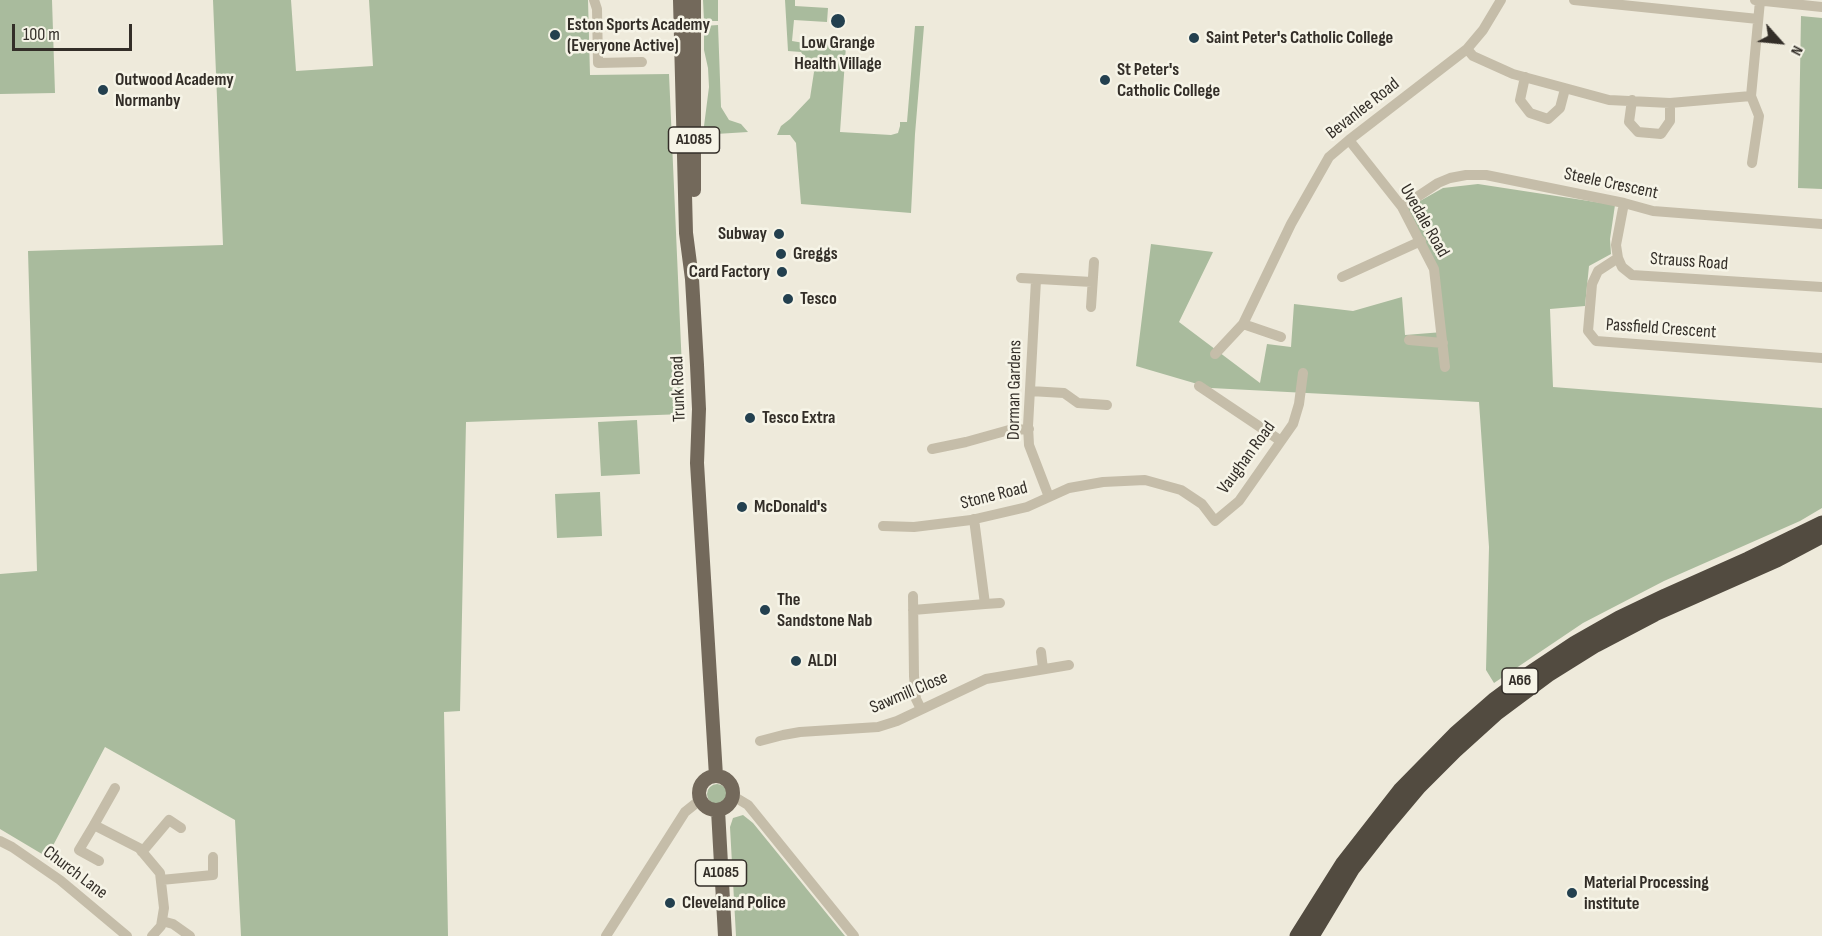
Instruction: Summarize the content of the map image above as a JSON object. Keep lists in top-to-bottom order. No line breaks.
{"streets":{"highway":["A66"],"main road":["A1085","Trunk Road"],"street":["Bevanlee Road","Steele Crescent","Uvedale Road","Strauss Road","Passfield Crescent","Dorman Gardens","Vaughan Road","Stone Road","Sawmill Close","Church Lane"]},"crossings":[["Bevanlee Road","Uvedale Road"],["A1085","Trunk Road"],["Steele Crescent","Uvedale Road"],["Strauss Road","Passfield Crescent"],["Dorman Gardens","Stone Road"],["Vaughan Road","Stone Road"]],"places":["Low Grange Health Village","Eston Sports Academy (Everyone Active)","Saint Peter's Catholic College","St Peter's Catholic College","Outwood Academy Normanby","Subway","Greggs","Card Factory","Tesco","Tesco Extra","McDonald's","The Sandstone Nab","ALDI","Material Processing institute","Cleveland Police"],"scale_bar":"100 m","north":"bottom right"}
